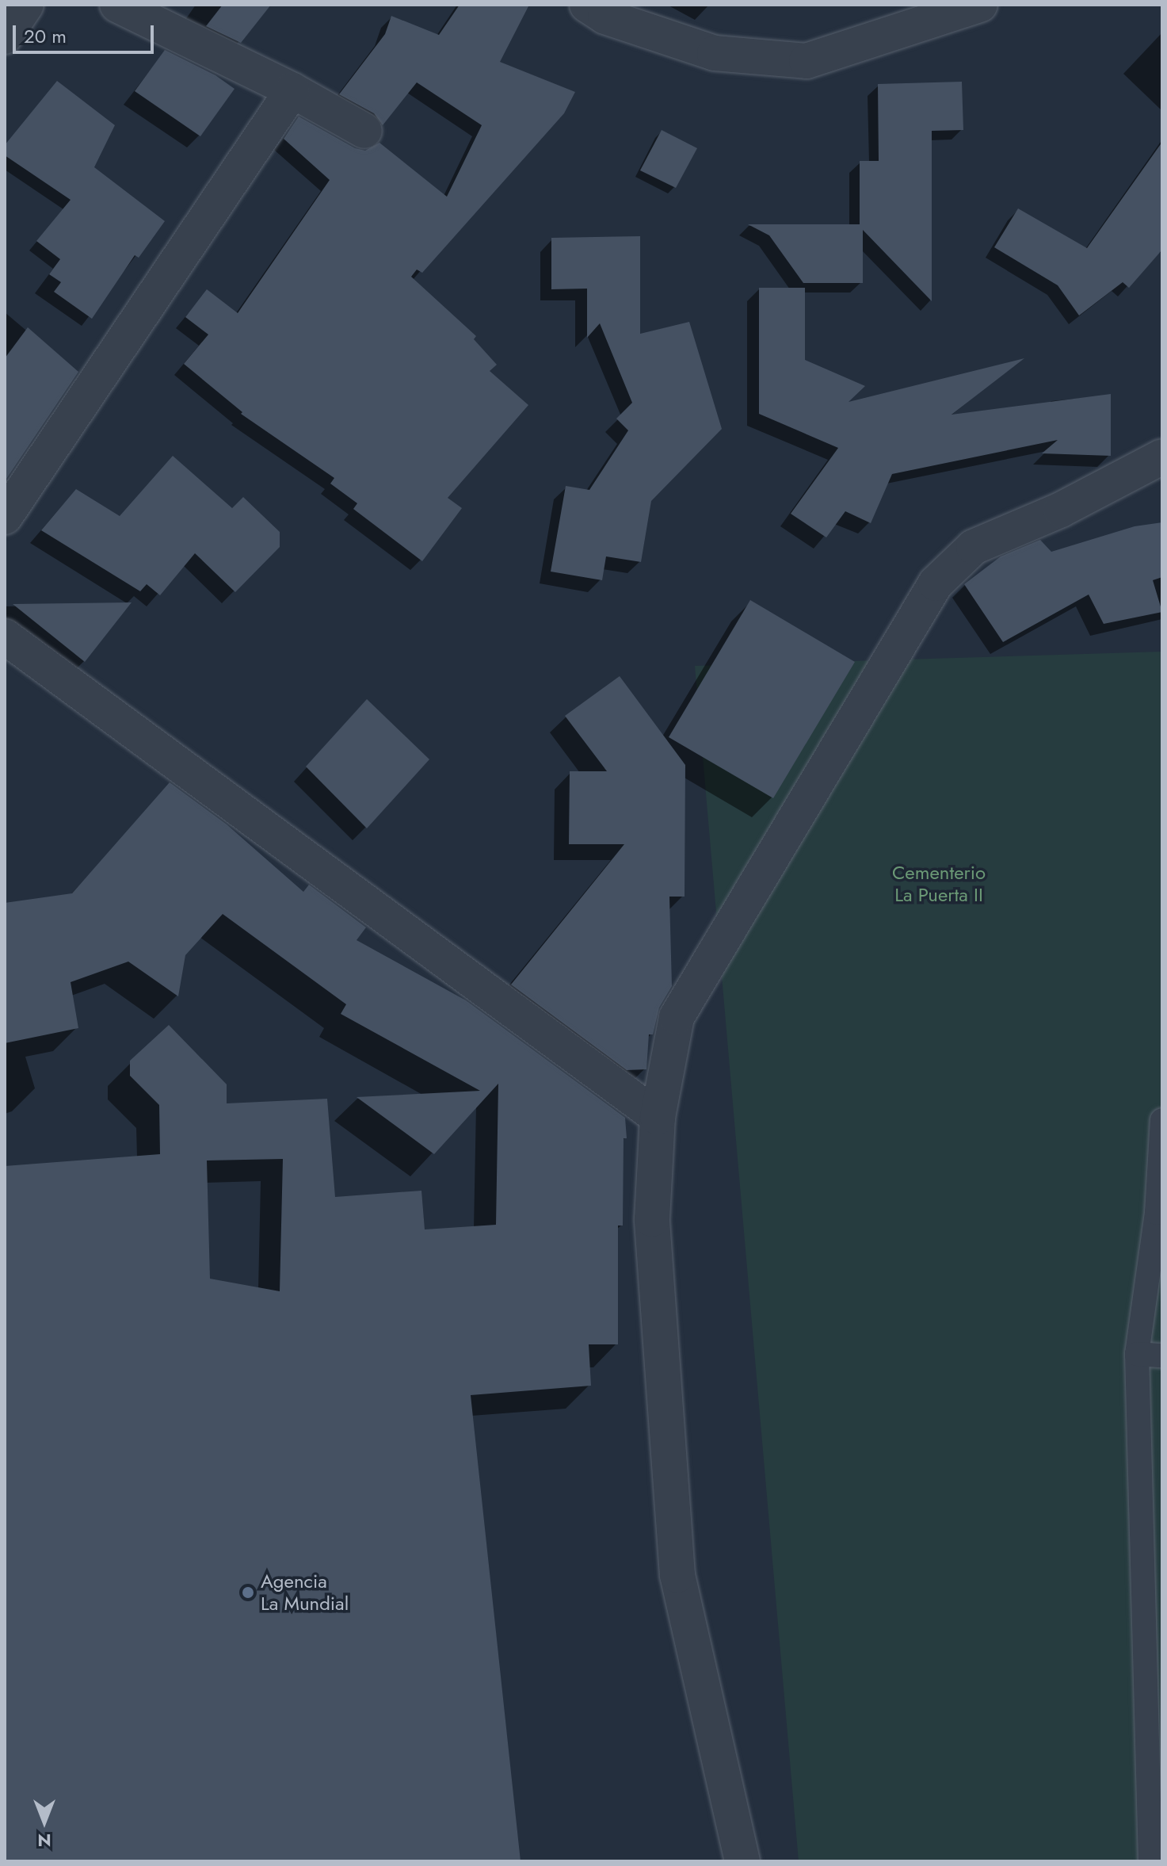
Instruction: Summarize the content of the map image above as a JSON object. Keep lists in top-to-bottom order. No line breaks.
{"parks":["Cementerio La Puerta II"],"places":["Agencia La Mundial"],"scale_bar":"20 m","north":"bottom"}
